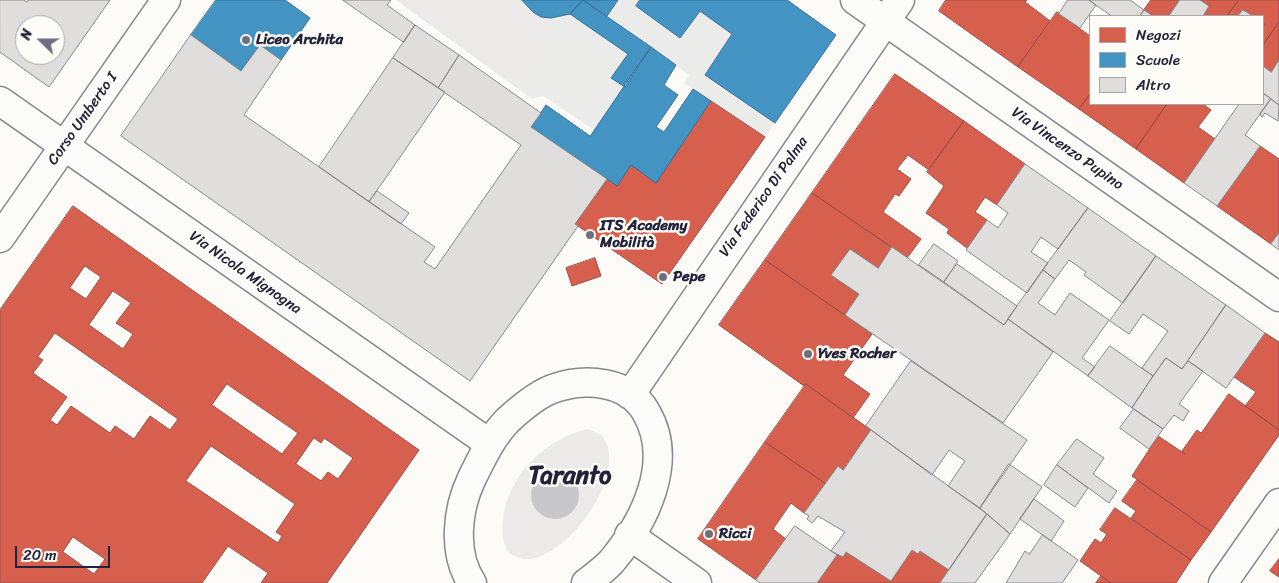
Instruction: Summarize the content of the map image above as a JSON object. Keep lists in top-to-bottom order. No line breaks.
{"streets":{"street":["Corso Umberto I","Via Vincenzo Pupino","Via Federico Di Palma","Via Nicola Mignogna"]},"crossings":[["Corso Umberto I","Via Nicola Mignogna"],["Via Vincenzo Pupino","Via Federico Di Palma"]],"districts":["Taranto"],"places":["Liceo Archita","ITS Academy Mobilità","Pepe","Yves Rocher","Ricci"],"legend":["Negozi","Scuole","Altro"],"scale_bar":"20 m","north":"left"}
